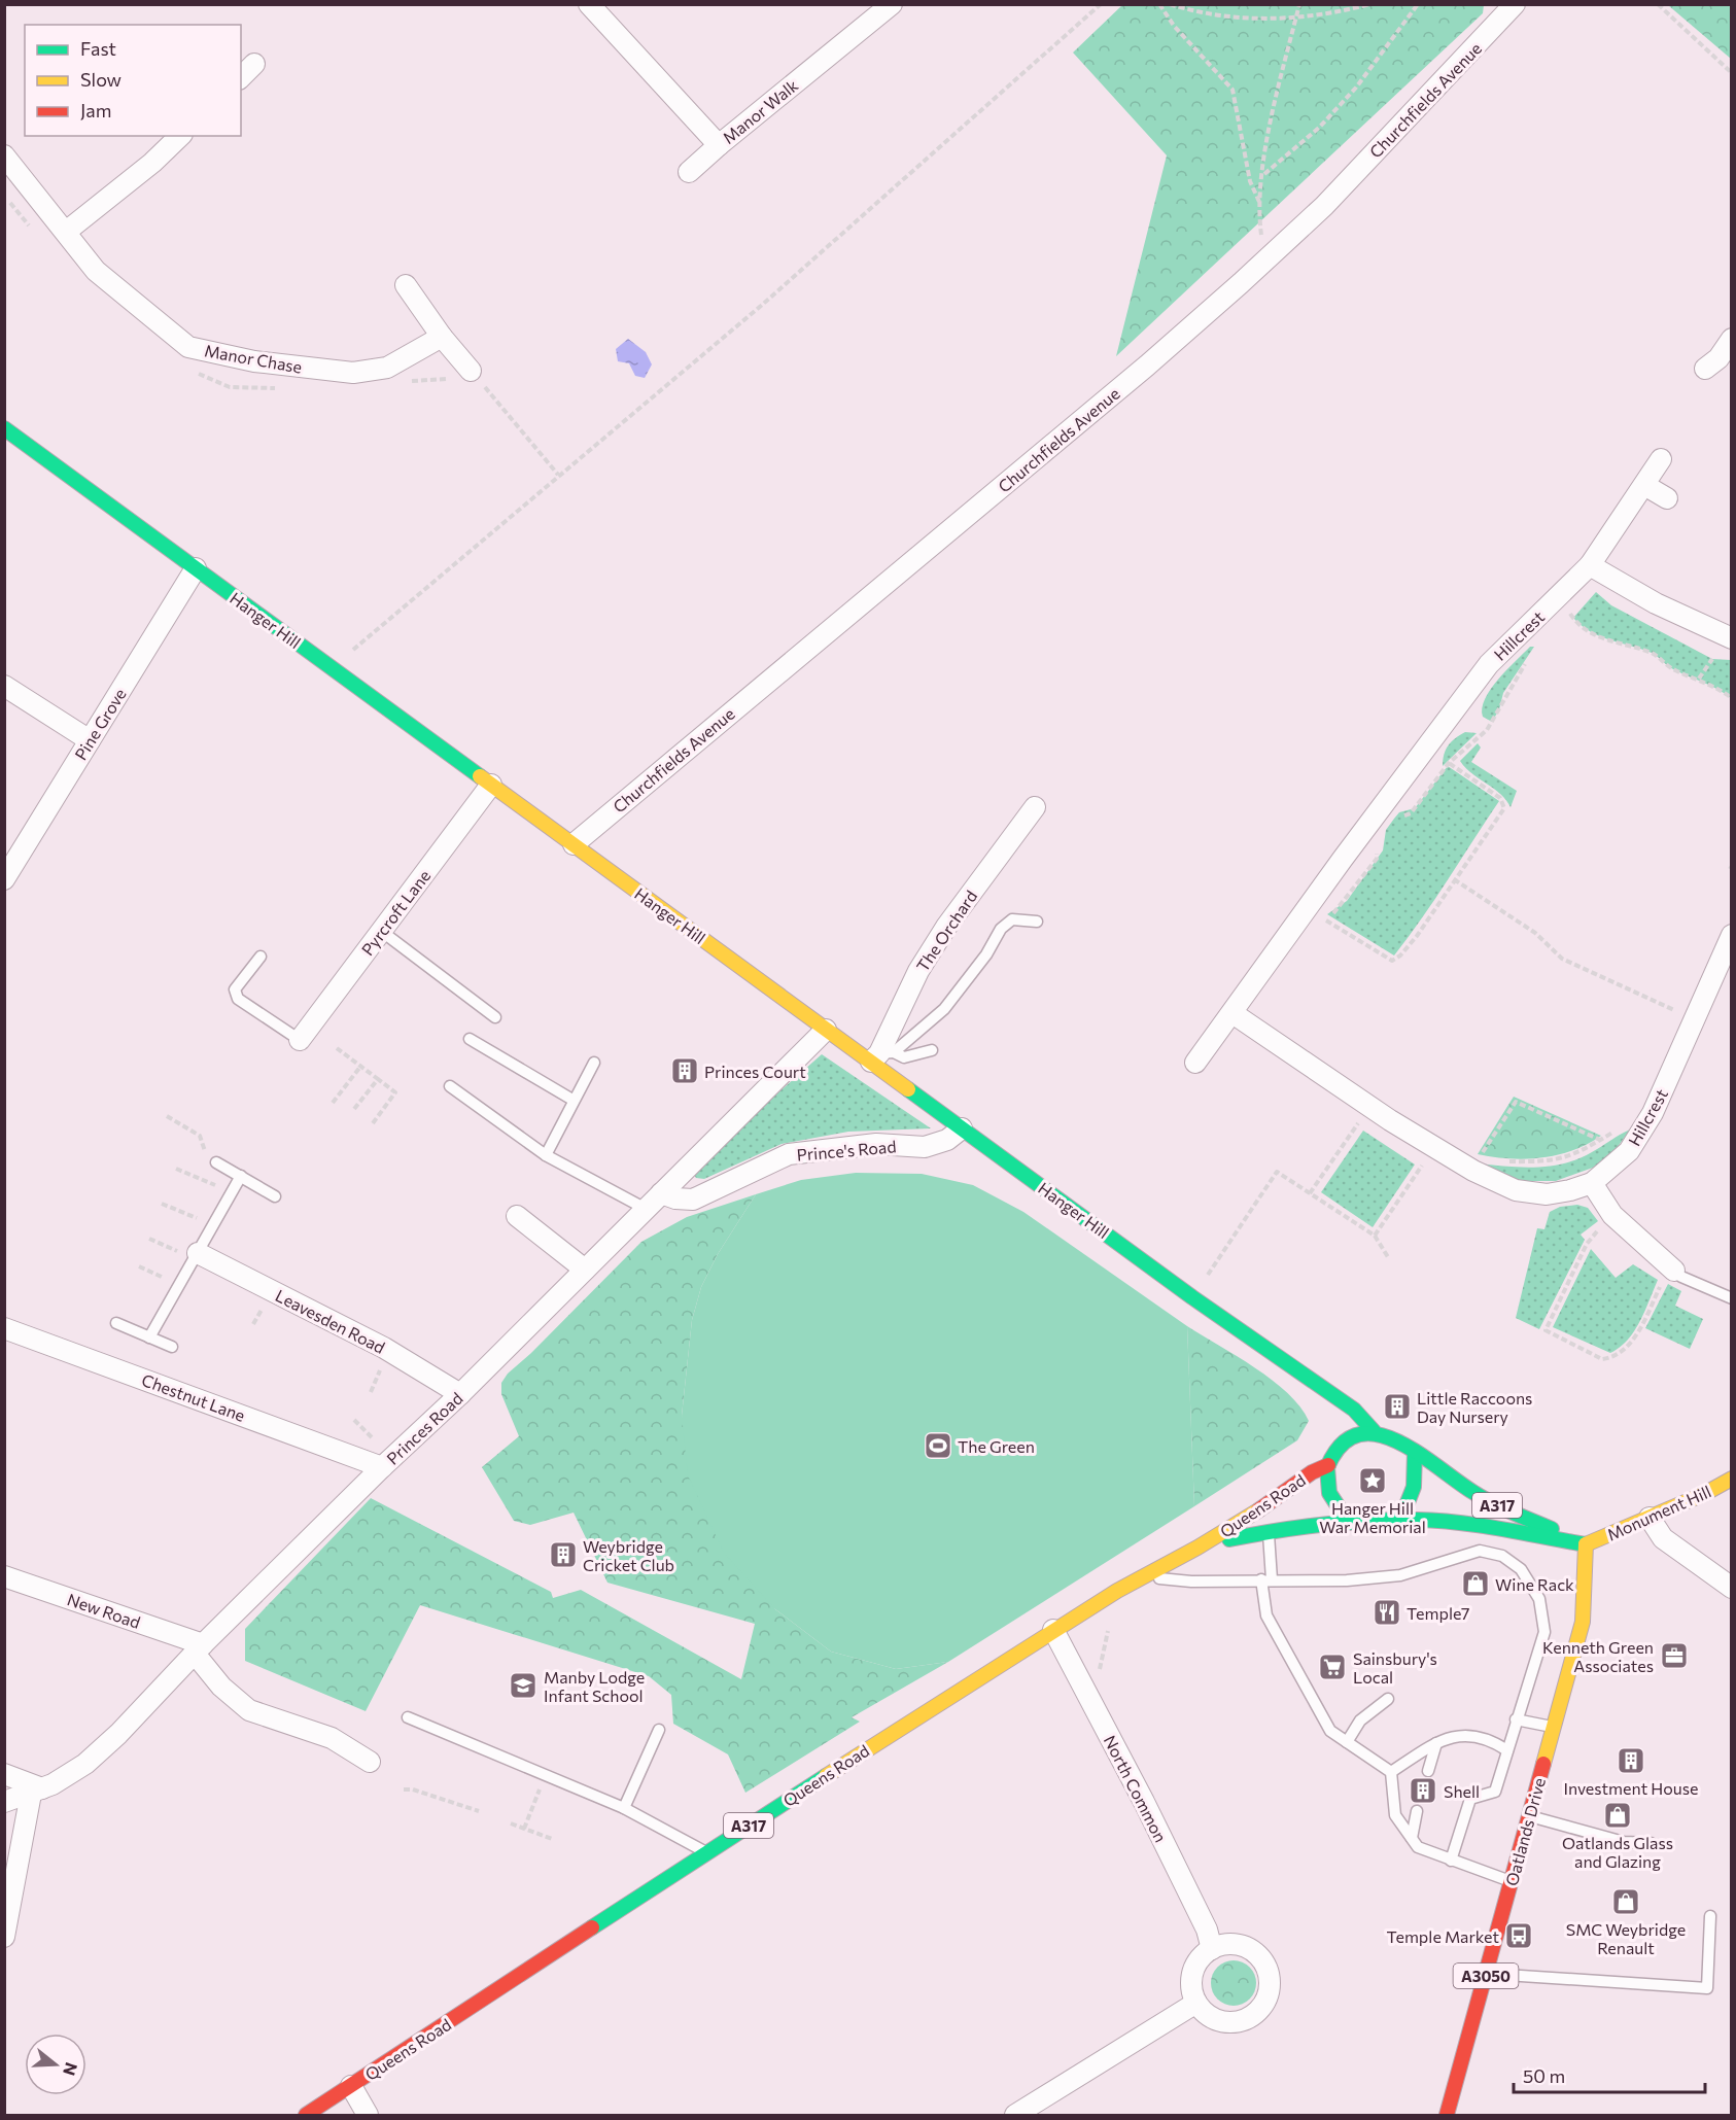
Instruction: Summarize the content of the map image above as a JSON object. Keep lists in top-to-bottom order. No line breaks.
{"streets":{"main road":["Hanger Hill","Queens Road","A317","Monument Hill","Oatlands Drive","A3050"],"street":["Churchfields Avenue","Manor Walk","Manor Chase","Hillcrest","Pine Grove","Pyrcroft Lane","The Orchard","Prince's Road","Leavesden Road","Chestnut Lane","Princes Road","New Road","North Common"]},"crossings":[["Churchfields Avenue","Hanger Hill"],["Hanger Hill","Pine Grove"],["Hanger Hill","Pyrcroft Lane"],["Hanger Hill","The Orchard"],["Hanger Hill","Prince's Road"],["Hanger Hill","Princes Road"],["Hanger Hill","Queens Road"],["Hanger Hill","A317"],["Prince's Road","Princes Road"],["Leavesden Road","Princes Road"],["Chestnut Lane","Princes Road"],["Princes Road","New Road"],["Queens Road","A317"],["Queens Road","Monument Hill"],["Queens Road","North Common"],["Queens Road","Oatlands Drive"],["A317","Monument Hill"],["A317","Oatlands Drive"],["Monument Hill","Oatlands Drive"]],"places":{"building":["Princes Court","Little Raccoons Day Nursery","Weybridge Cricket Club","Investment House","Shell"],"sports":["The Green"],"place":["Hanger Hill War Memorial"],"shop":["Wine Rack","Oatlands Glass and Glazing","SMC Weybridge Renault"],"restaurant":["Temple7"],"office":["Kenneth Green Associates"],"supermarket":["Sainsbury's Local"],"school or university":["Manby Lodge Infant School"],"bus stop":["Temple Market"]},"legend":["Fast","Slow","Jam"],"scale_bar":"50 m","north":"right"}
